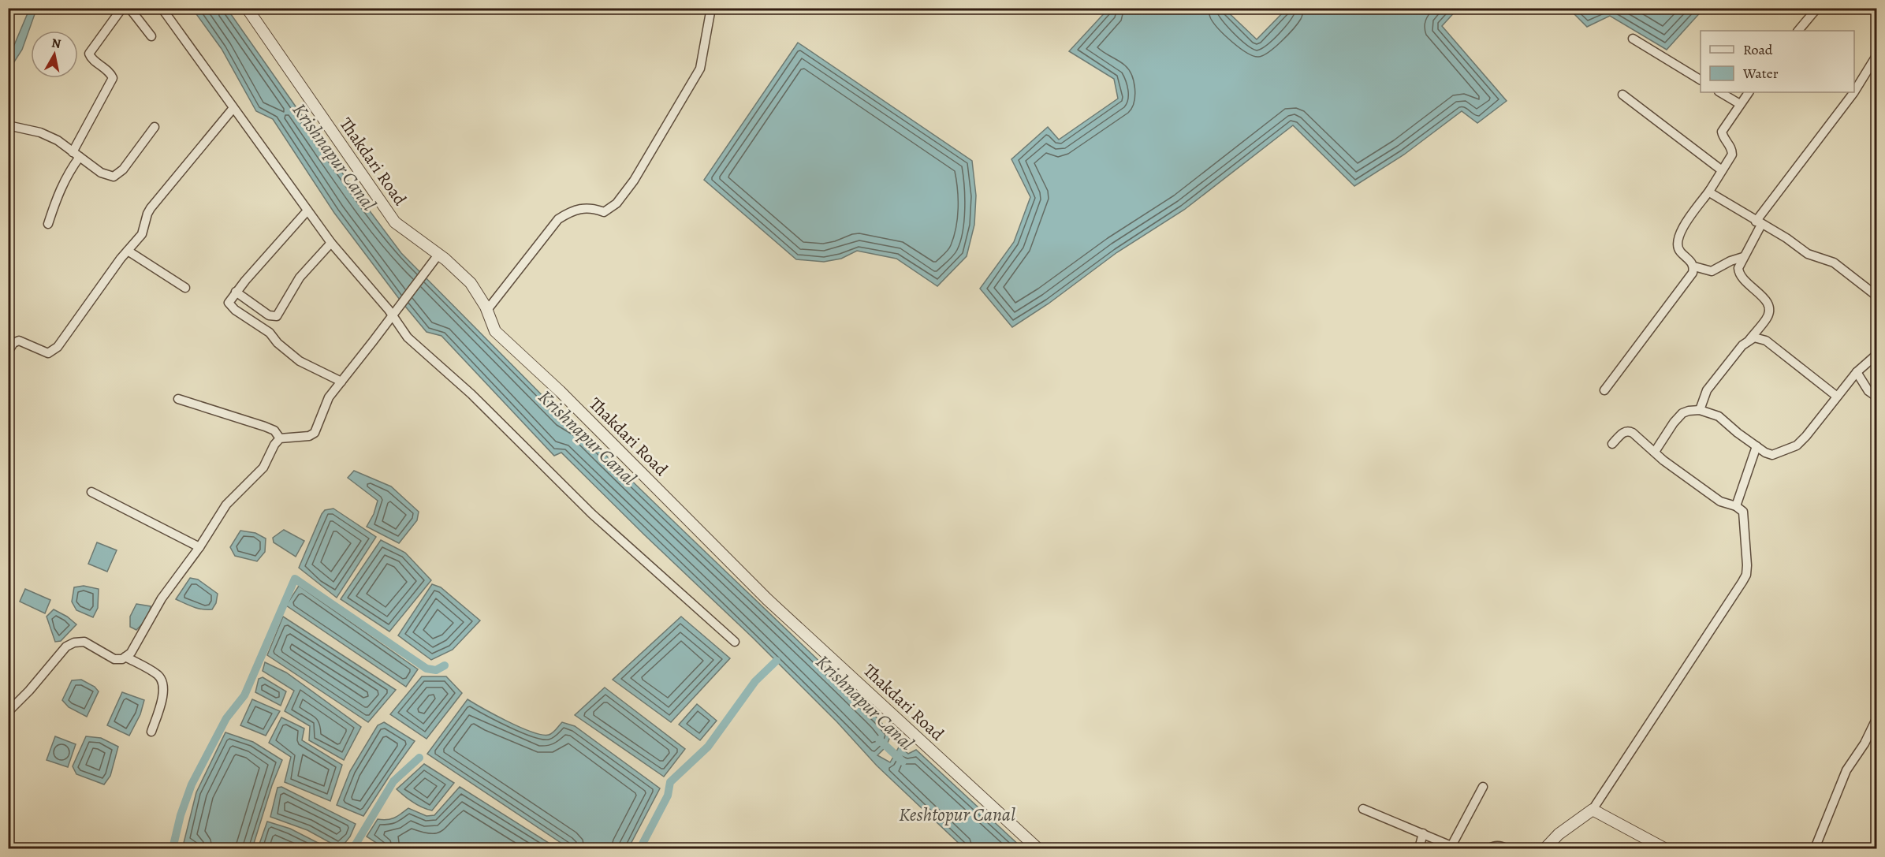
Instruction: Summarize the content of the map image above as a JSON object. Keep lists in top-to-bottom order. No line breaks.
{"streets":{"street":["Thakdari Road"]},"water":["Krishnapur Canal","Keshtopur Canal"],"legend":["Road","Water"],"north":"top"}
